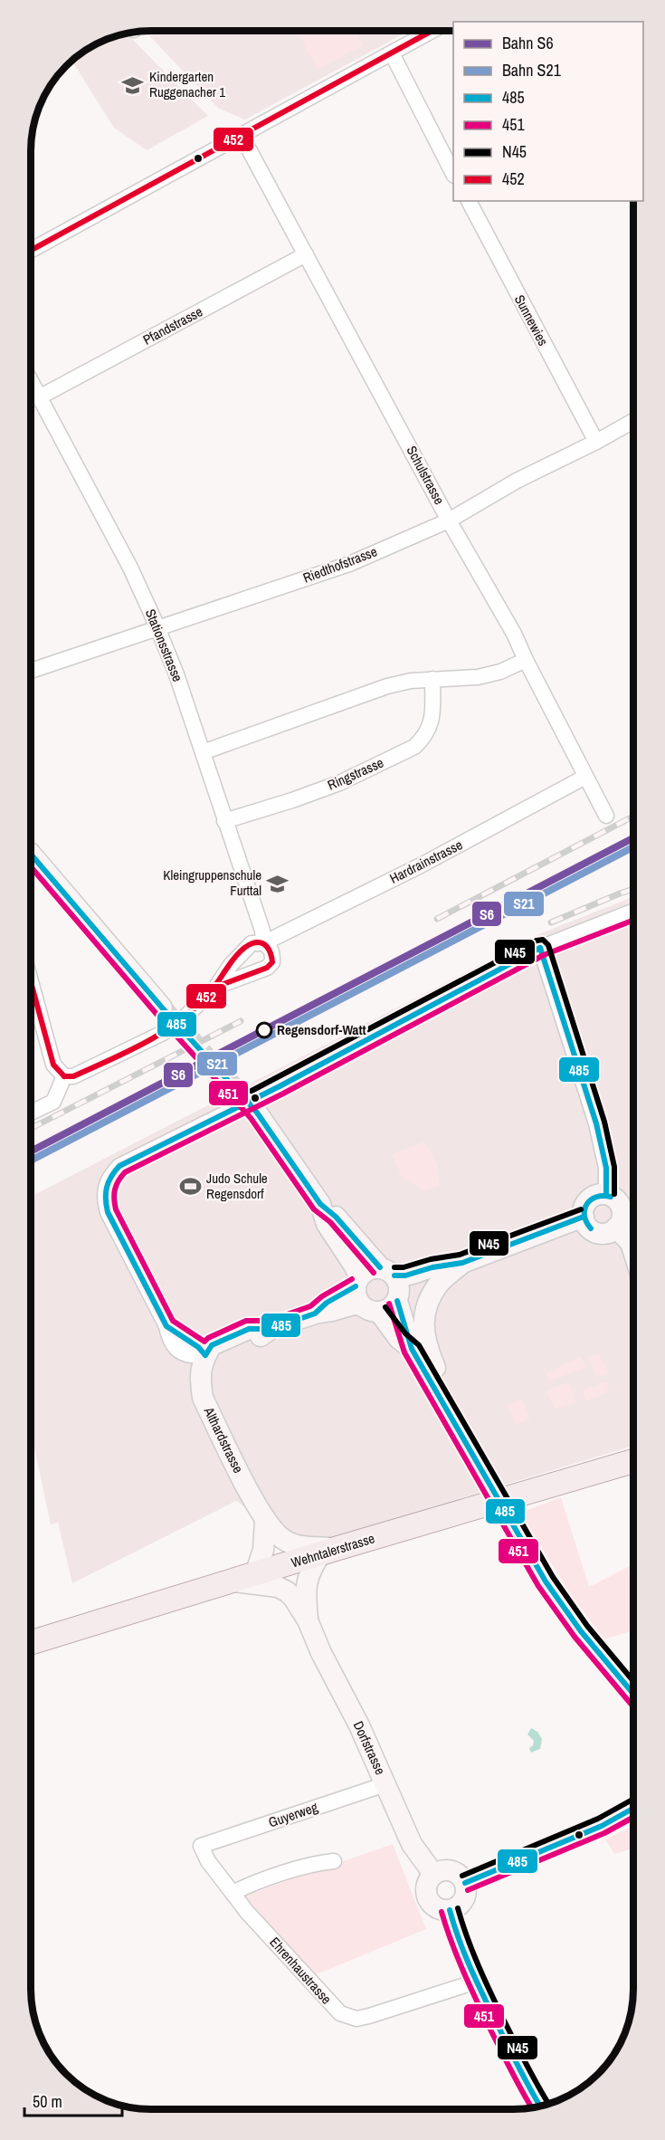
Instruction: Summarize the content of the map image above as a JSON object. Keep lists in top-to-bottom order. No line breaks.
{"streets":{"main road":["Althardstrasse","Wehntalerstrasse","Dorfstrasse"],"street":["Sunnewies","Pfandstrasse","Schulstrasse","Riedthofstrasse","Stationsstrasse","Ringstrasse","Hardrainstrasse","Guyerweg","Ehrenhaustrasse"]},"crossings":[["Sunnewies","Riedthofstrasse"],["Pfandstrasse","Schulstrasse"],["Pfandstrasse","Stationsstrasse"],["Schulstrasse","Riedthofstrasse"],["Schulstrasse","Hardrainstrasse"],["Riedthofstrasse","Stationsstrasse"],["Stationsstrasse","Ringstrasse"],["Stationsstrasse","Hardrainstrasse"],["Althardstrasse","Wehntalerstrasse"],["Althardstrasse","Dorfstrasse"],["Wehntalerstrasse","Dorfstrasse"],["Dorfstrasse","Guyerweg"],["Guyerweg","Ehrenhaustrasse"]],"places":{"school or university":["Kindergarten Ruggenacher 1","Kleingruppenschule Furttal"],"other":["Regensdorf-Watt"],"sports":["Judo Schule Regensdorf"]},"lines":["transit line 452","rail line S6","rail line S21","transit line 485","transit line 451","transit line N45"],"legend":["Bahn S6","Bahn S21","485","451","N45","452"],"scale_bar":"50 m"}
